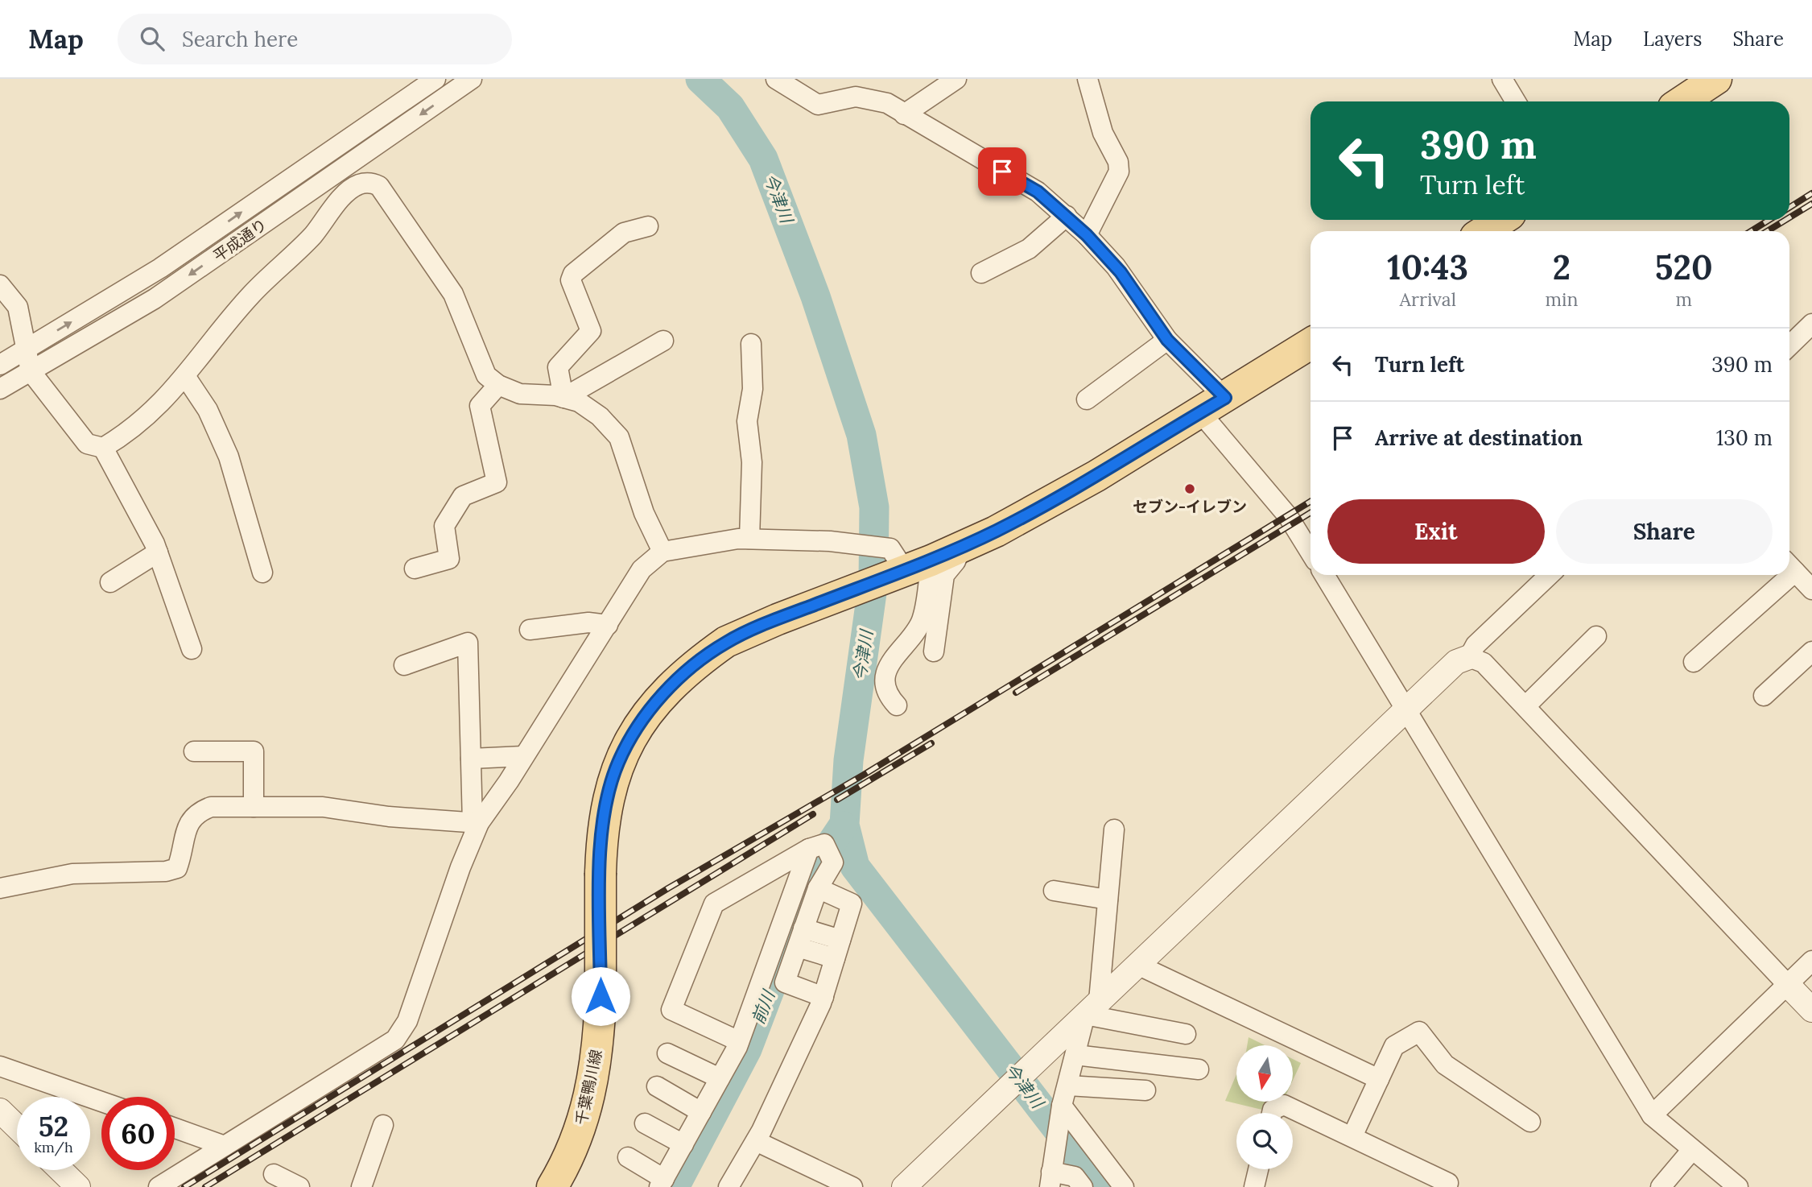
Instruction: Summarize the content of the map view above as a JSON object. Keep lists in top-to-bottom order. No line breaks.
{"streets":{"main road":["千葉鴨川線"],"street":["平成通り"]},"water":["今津川","前川"],"places":["セブン-イレブン"],"north":"bottom","page":{"header":"Map","search":"Search here","nav":["Map","Layers","Share"],"turn":["390 m","Turn left"],"eta":["10:43","Arrival","2","min","520","m"],"list":[{"name":"Turn left","value":"390 m"},{"name":"Arrive at destination","value":"130 m"}],"buttons":["Exit","Share"],"speed":"52 km/h","limit":"60"}}
